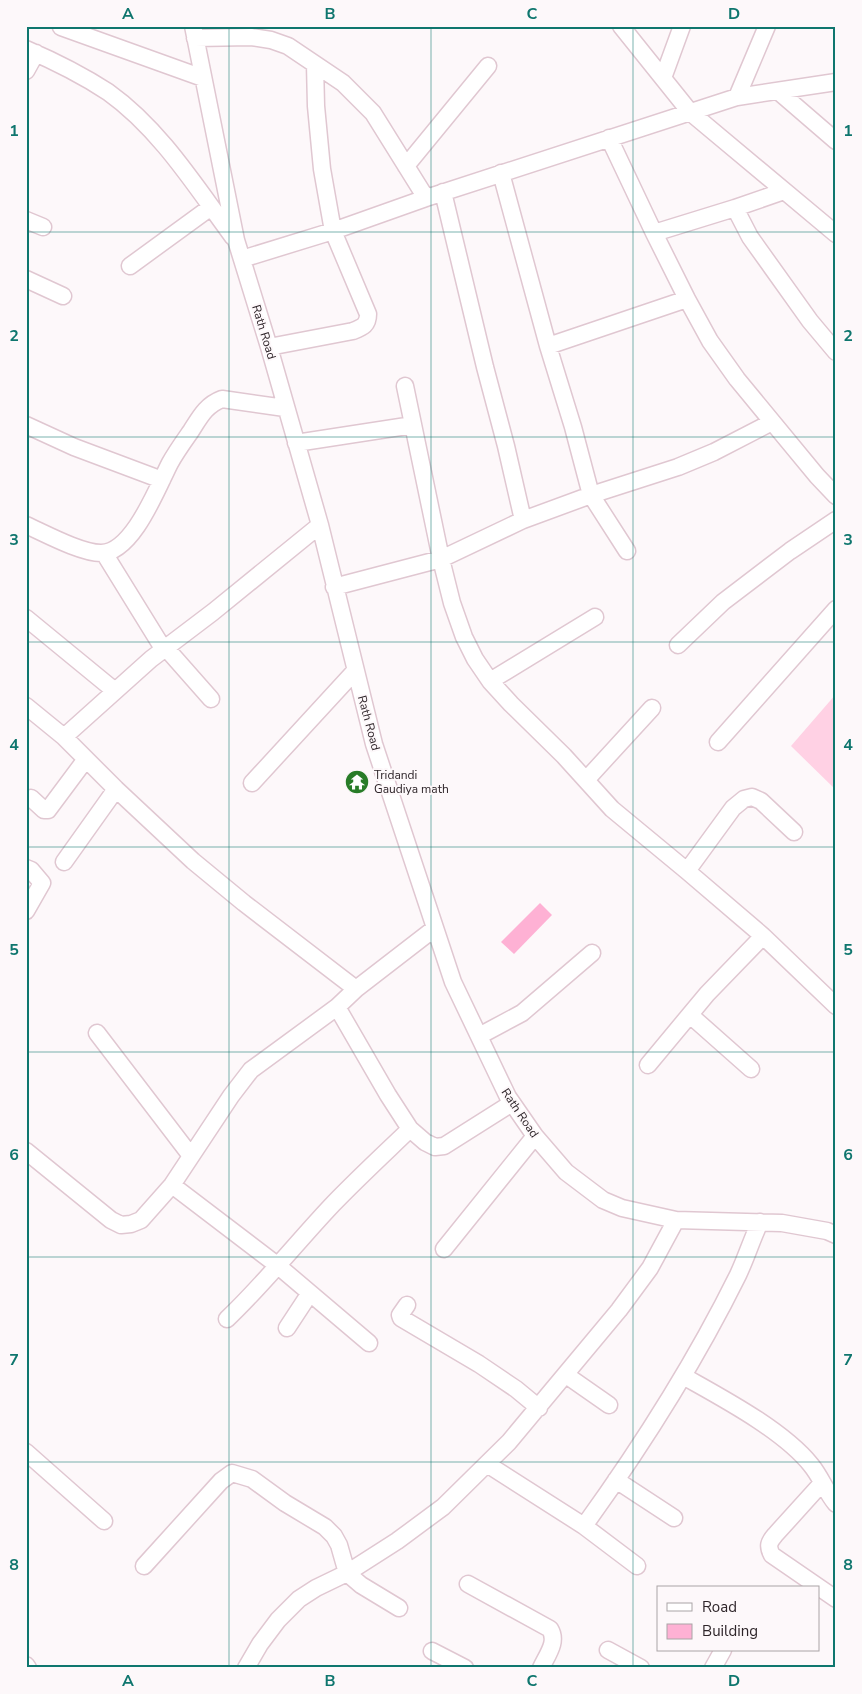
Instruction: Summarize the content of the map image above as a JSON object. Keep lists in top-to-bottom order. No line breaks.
{"streets":{"street":["Rath Road"]},"places":{"temple":["Tridandi Gaudiya math"]},"legend":["Road","Building"],"grid":{"columns":["A","B","C","D"],"rows":["1","2","3","4","5","6","7","8"]}}
